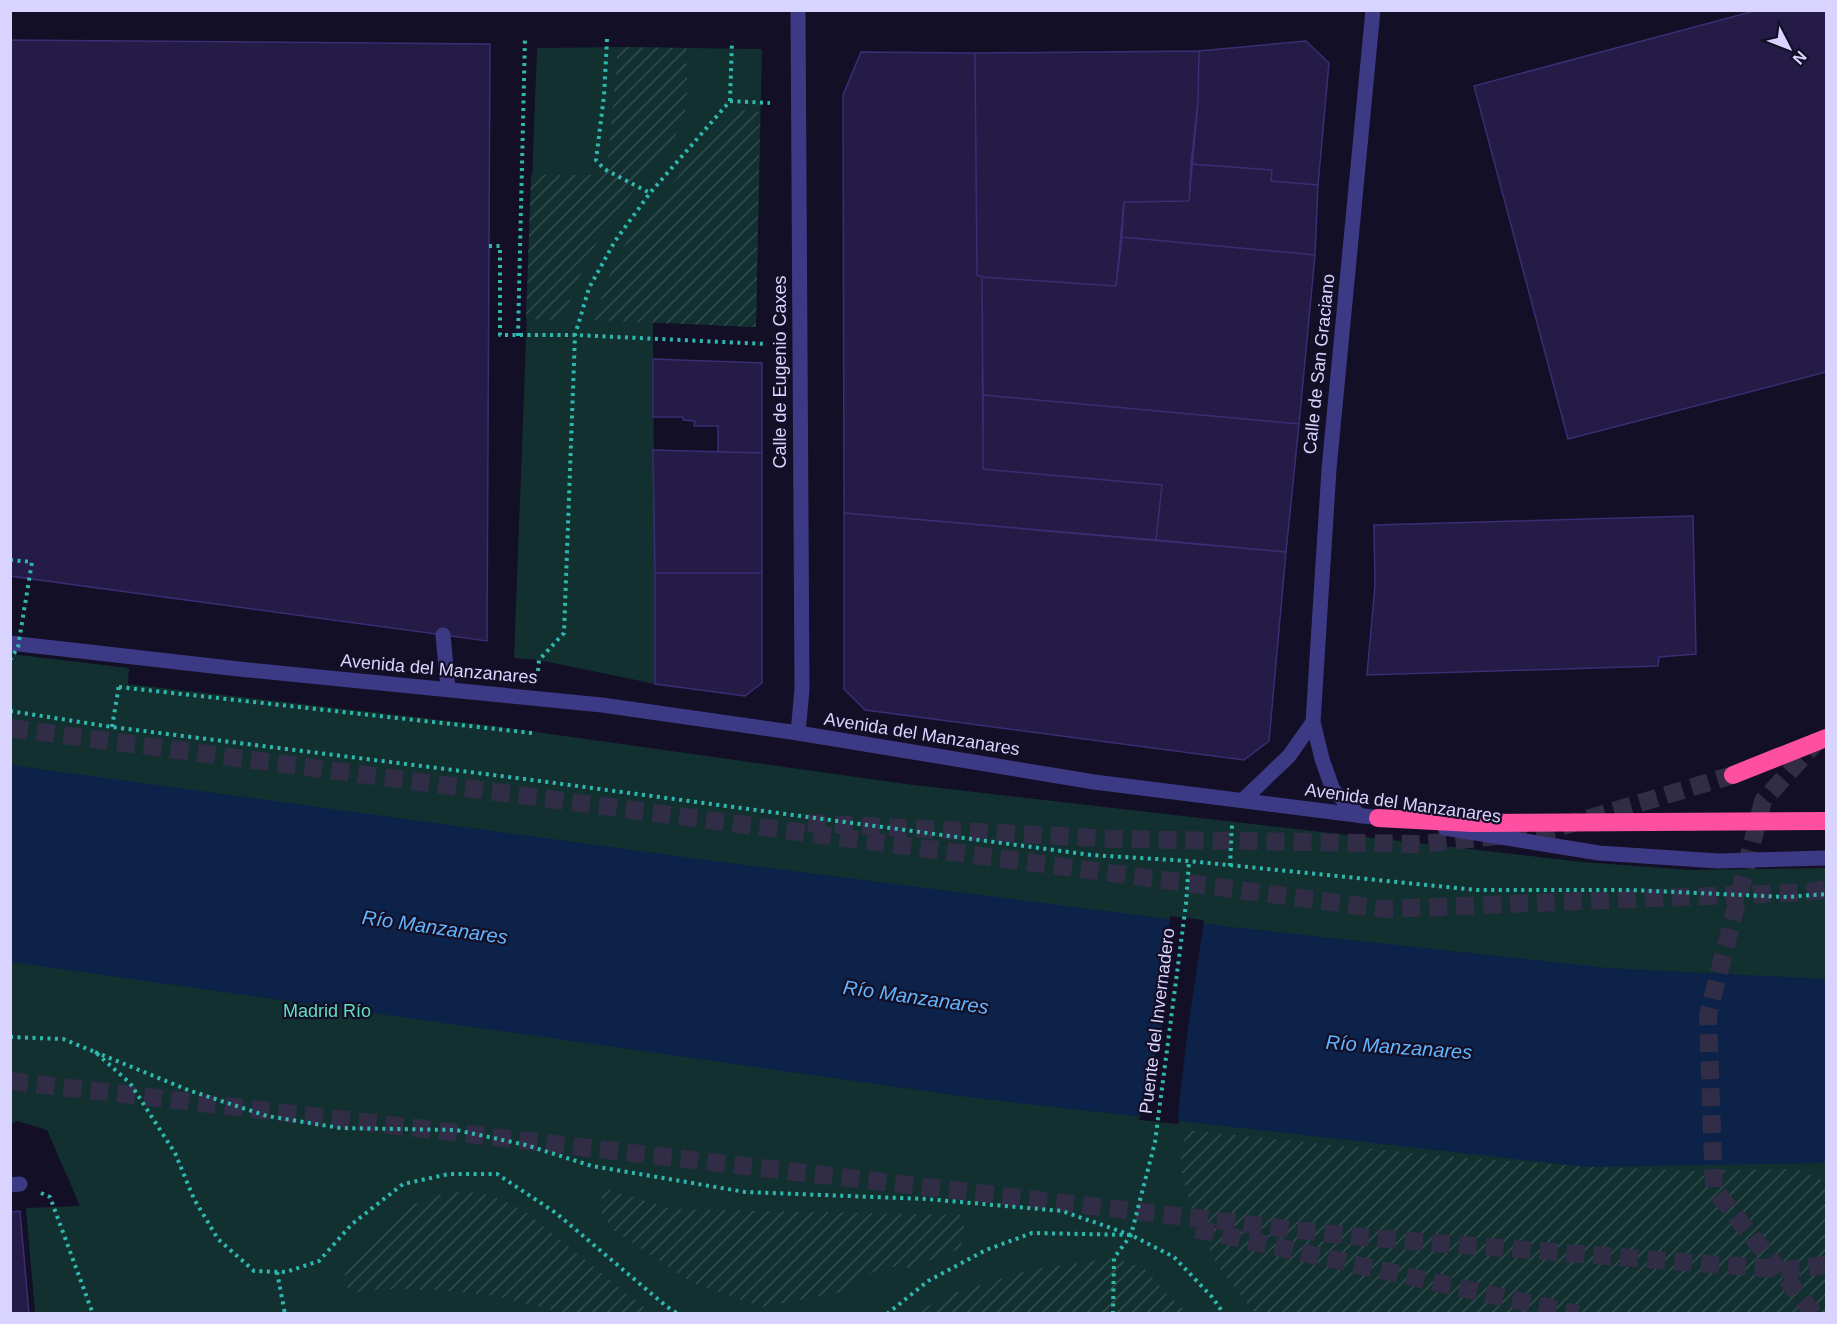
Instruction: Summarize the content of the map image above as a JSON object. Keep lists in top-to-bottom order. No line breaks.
{"streets":{"street":["Calle de San Graciano","Calle de Eugenio Caxes","Avenida del Manzanares"],"path":["Puente del Invernadero"]},"crossings":[["Calle de San Graciano","Avenida del Manzanares"],["Calle de Eugenio Caxes","Avenida del Manzanares"]],"water":["Río Manzanares"],"parks":["Madrid Río"],"north":"bottom right"}
